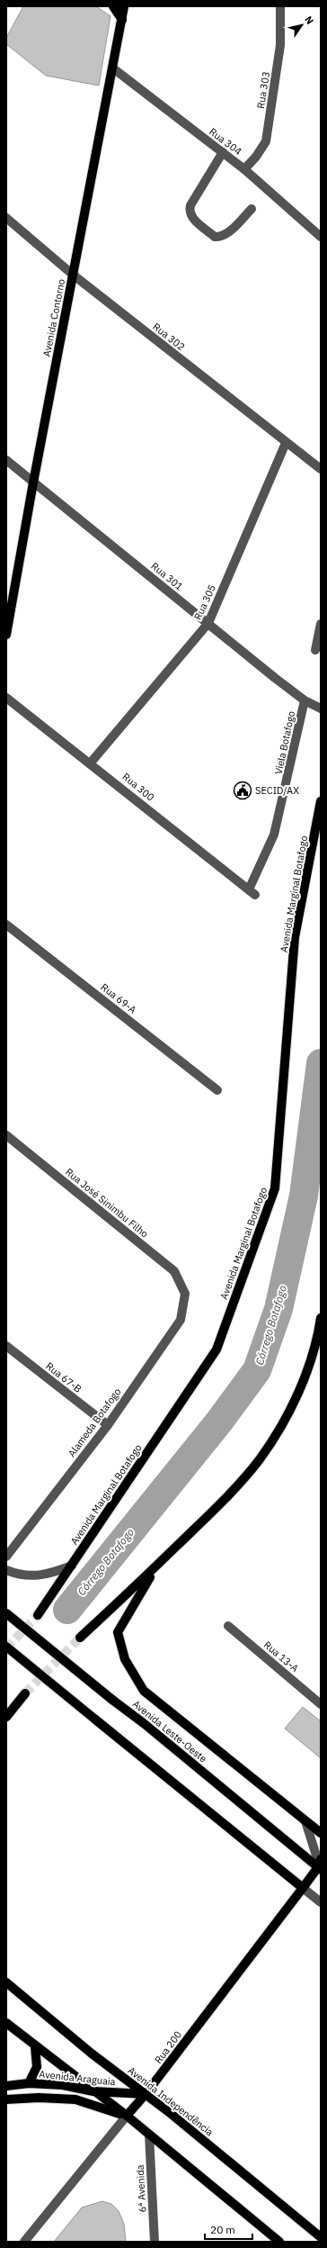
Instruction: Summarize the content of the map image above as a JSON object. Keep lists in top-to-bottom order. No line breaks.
{"streets":{"main road":["Avenida Contorno","Avenida Marginal Botafogo","Avenida Leste-Oeste","Rua 200","Avenida Araguaia","Avenida Independência"],"street":["Rua 303","Rua 304","Rua 302","Rua 301","Rua 305","Viela Botafogo","Rua 300","Rua 69-A","Rua José Sinimbu Filho","Rua 67-B","Alameda Botafogo","Rua 13-A","6ª Avenida"]},"crossings":[["Rua 303","Rua 304"],["Rua 304","Avenida Contorno"],["Avenida Contorno","Rua 302"],["Avenida Contorno","Rua 301"],["Rua 302","Rua 305"],["Rua 301","Rua 305"],["Rua 301","Viela Botafogo"],["Rua 305","Rua 300"],["Viela Botafogo","Rua 300"],["Rua José Sinimbu Filho","Alameda Botafogo"],["Rua 67-B","Alameda Botafogo"],["Avenida Leste-Oeste","Rua 200"],["Rua 200","Avenida Araguaia"],["Rua 200","Avenida Independência"],["Avenida Araguaia","Avenida Independência"]],"water":["Córrego Botafogo"],"places":{"public building":["SECID/AX"]},"scale_bar":"20 m","north":"top right"}
